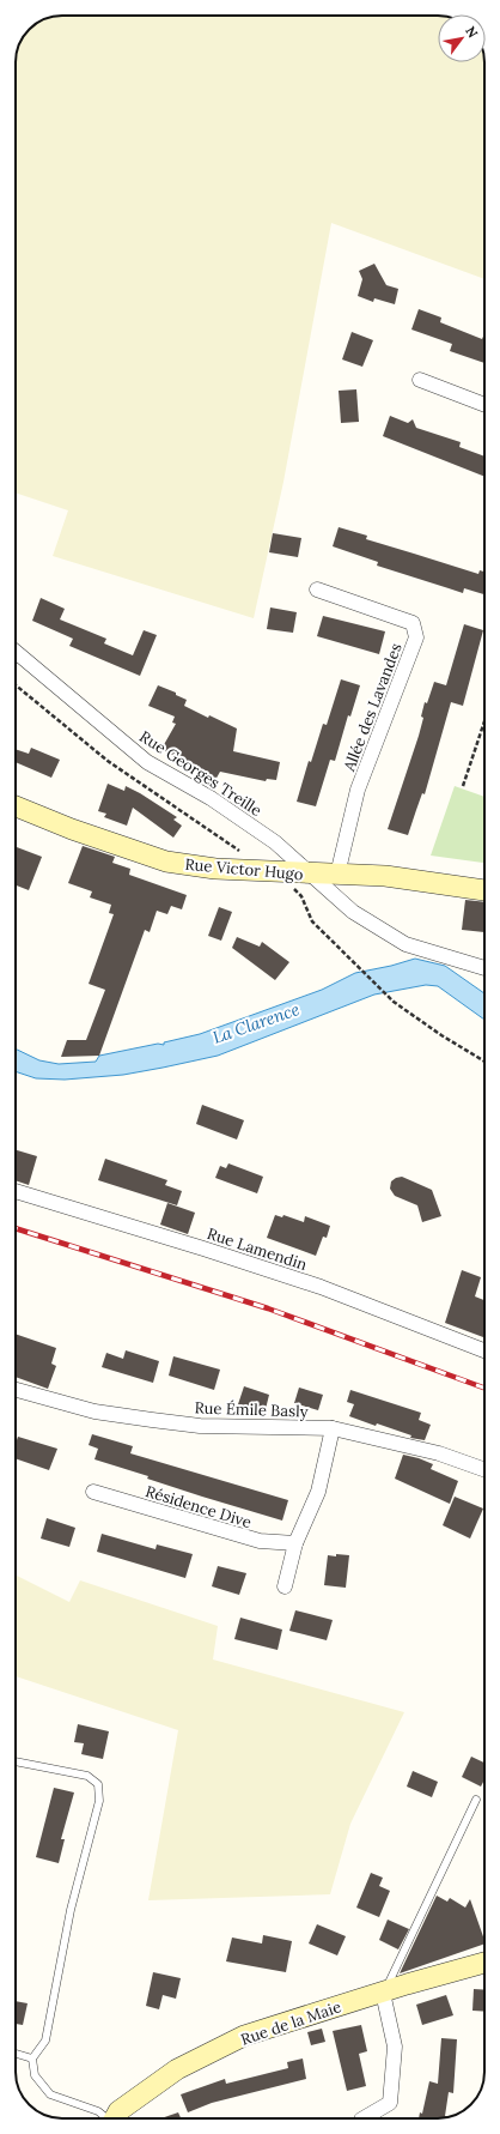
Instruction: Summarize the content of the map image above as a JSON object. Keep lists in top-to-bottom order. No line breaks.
{"streets":{"main road":["Rue Victor Hugo","Rue de la Maie"],"street":["Allée des Lavandes","Rue Georges Treille","Rue Lamendin","Rue Émile Basly","Résidence Dive"]},"crossings":[["Rue Georges Treille","Rue Victor Hugo"]],"water":["La Clarence"],"north":"top right"}
